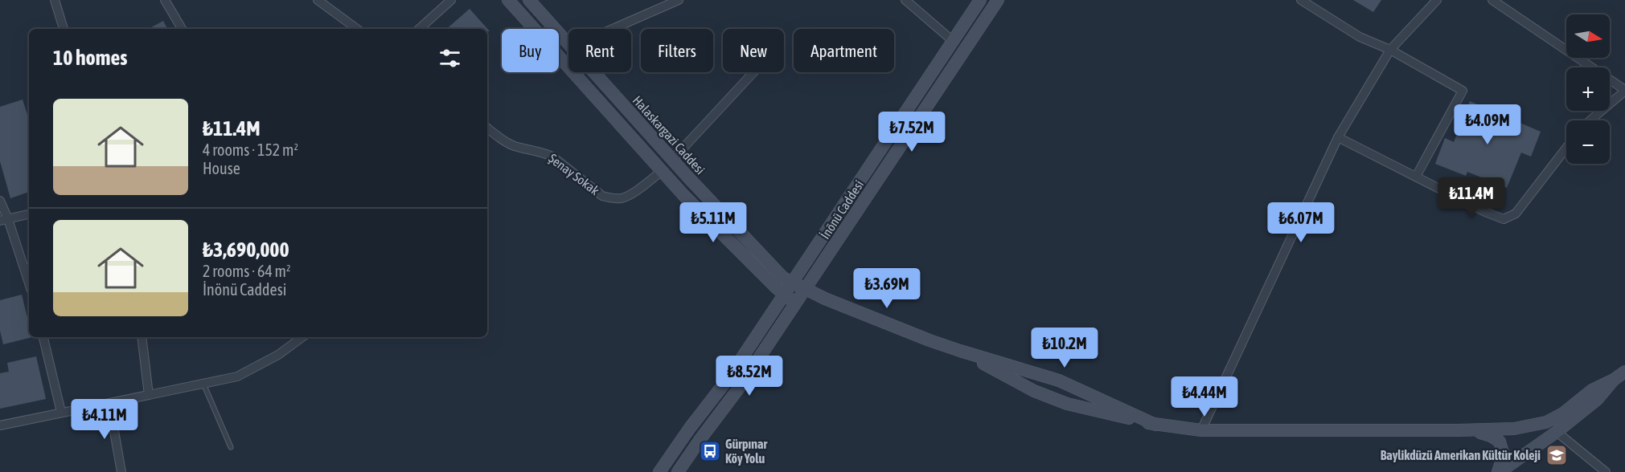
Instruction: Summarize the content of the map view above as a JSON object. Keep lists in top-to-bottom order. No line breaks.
{"streets":{"main road":["Halaskargazi Caddesi","İnönü Caddesi"],"street":["Şenay Sokak"]},"crossings":[["Halaskargazi Caddesi","İnönü Caddesi"]],"places":{"bus stop":["Gürpınar Köy Yolu"],"school or university":["Baylikdüzü Amerikan Kültür Koleji"]},"north":"right","page":{"map_buttons":["+","−"],"chip":["Buy","Rent","Filters","New","Apartment"],"heading":"10 homes","list":[{"name":"₺11.4M","note":"4 rooms · 152 m² · House"},{"name":"₺3,690,000","note":"2 rooms · 64 m² · İnönü Caddesi"}],"price":["₺4.09M","₺7.52M","₺11.4M","₺5.11M","₺6.07M","₺3.69M","₺10.2M","₺8.52M","₺4.44M","₺4.11M"]}}
